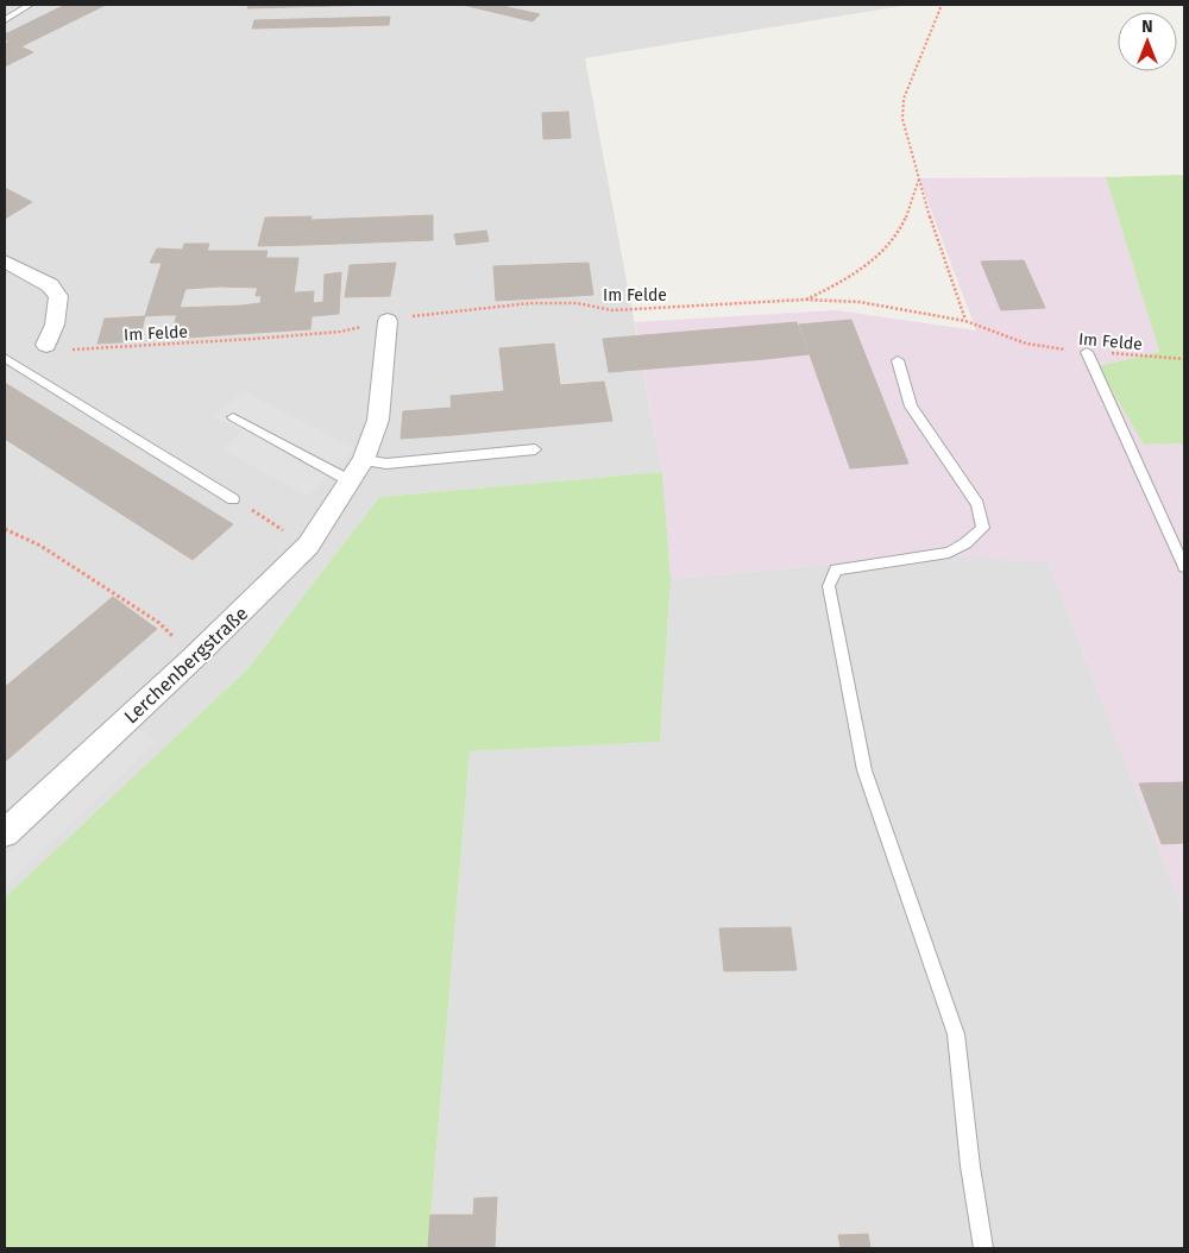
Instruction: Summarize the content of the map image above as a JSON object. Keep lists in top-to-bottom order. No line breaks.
{"streets":{"street":["Lerchenbergstraße"],"path":["Im Felde"]},"crossings":[["Im Felde","Lerchenbergstraße"]],"north":"top"}
